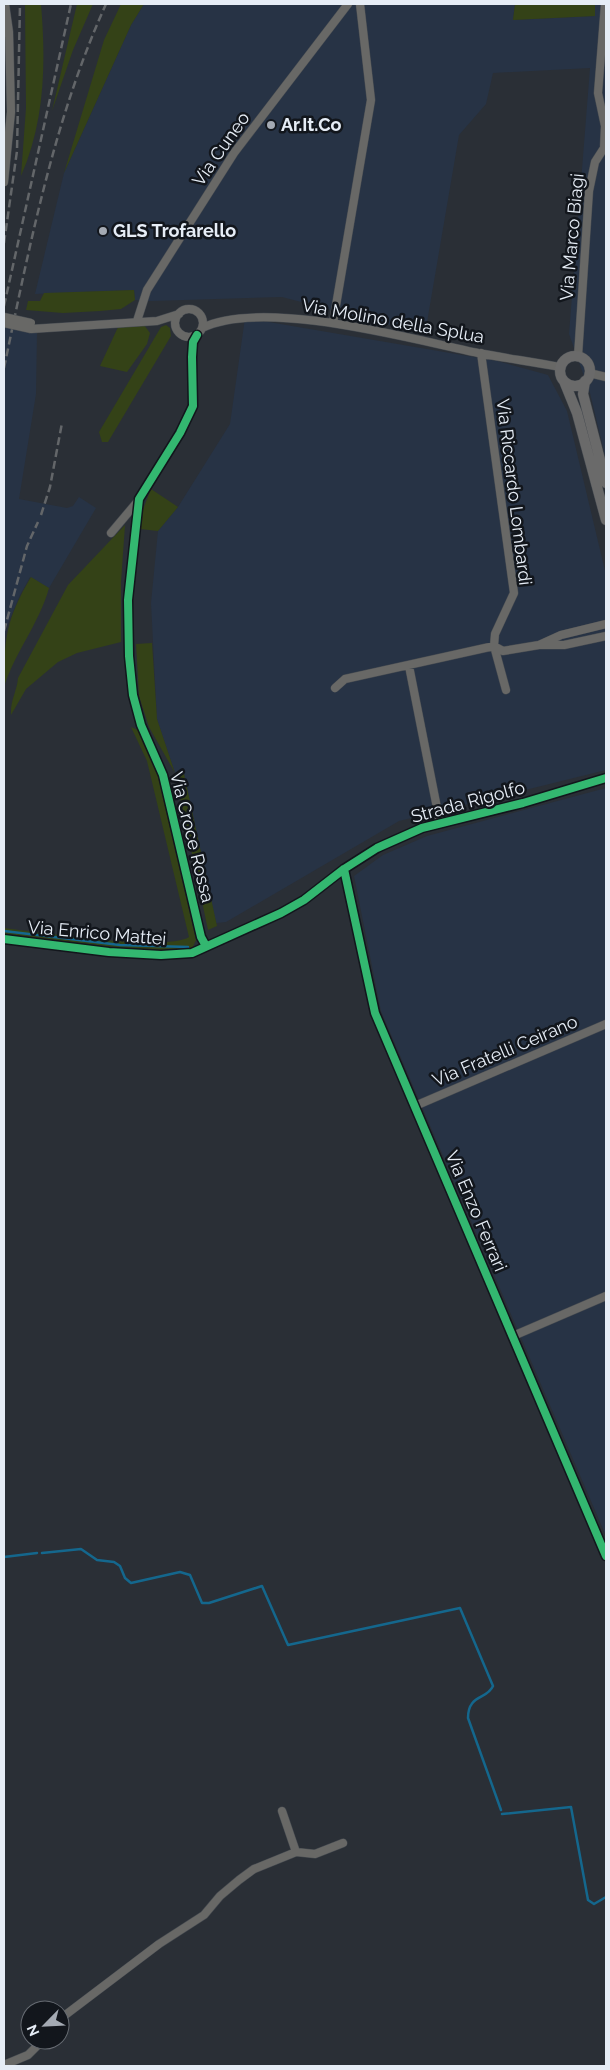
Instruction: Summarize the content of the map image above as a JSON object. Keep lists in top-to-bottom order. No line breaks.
{"streets":{"street":["Via Cuneo","Via Marco Biagi","Via Molino della Splua","Via Riccardo Lombardi","Strada Rigolfo","Via Croce Rossa","Via Enrico Mattei","Via Fratelli Ceirano","Via Enzo Ferrari"]},"crossings":[["Via Marco Biagi","Via Molino della Splua"],["Via Molino della Splua","Via Riccardo Lombardi"],["Via Molino della Splua","Via Croce Rossa"],["Strada Rigolfo","Via Enrico Mattei"],["Strada Rigolfo","Via Enzo Ferrari"],["Via Croce Rossa","Via Enrico Mattei"],["Via Enrico Mattei","Via Enzo Ferrari"],["Via Fratelli Ceirano","Via Enzo Ferrari"]],"places":["Ar.It.Co","GLS Trofarello"],"north":"bottom left"}
